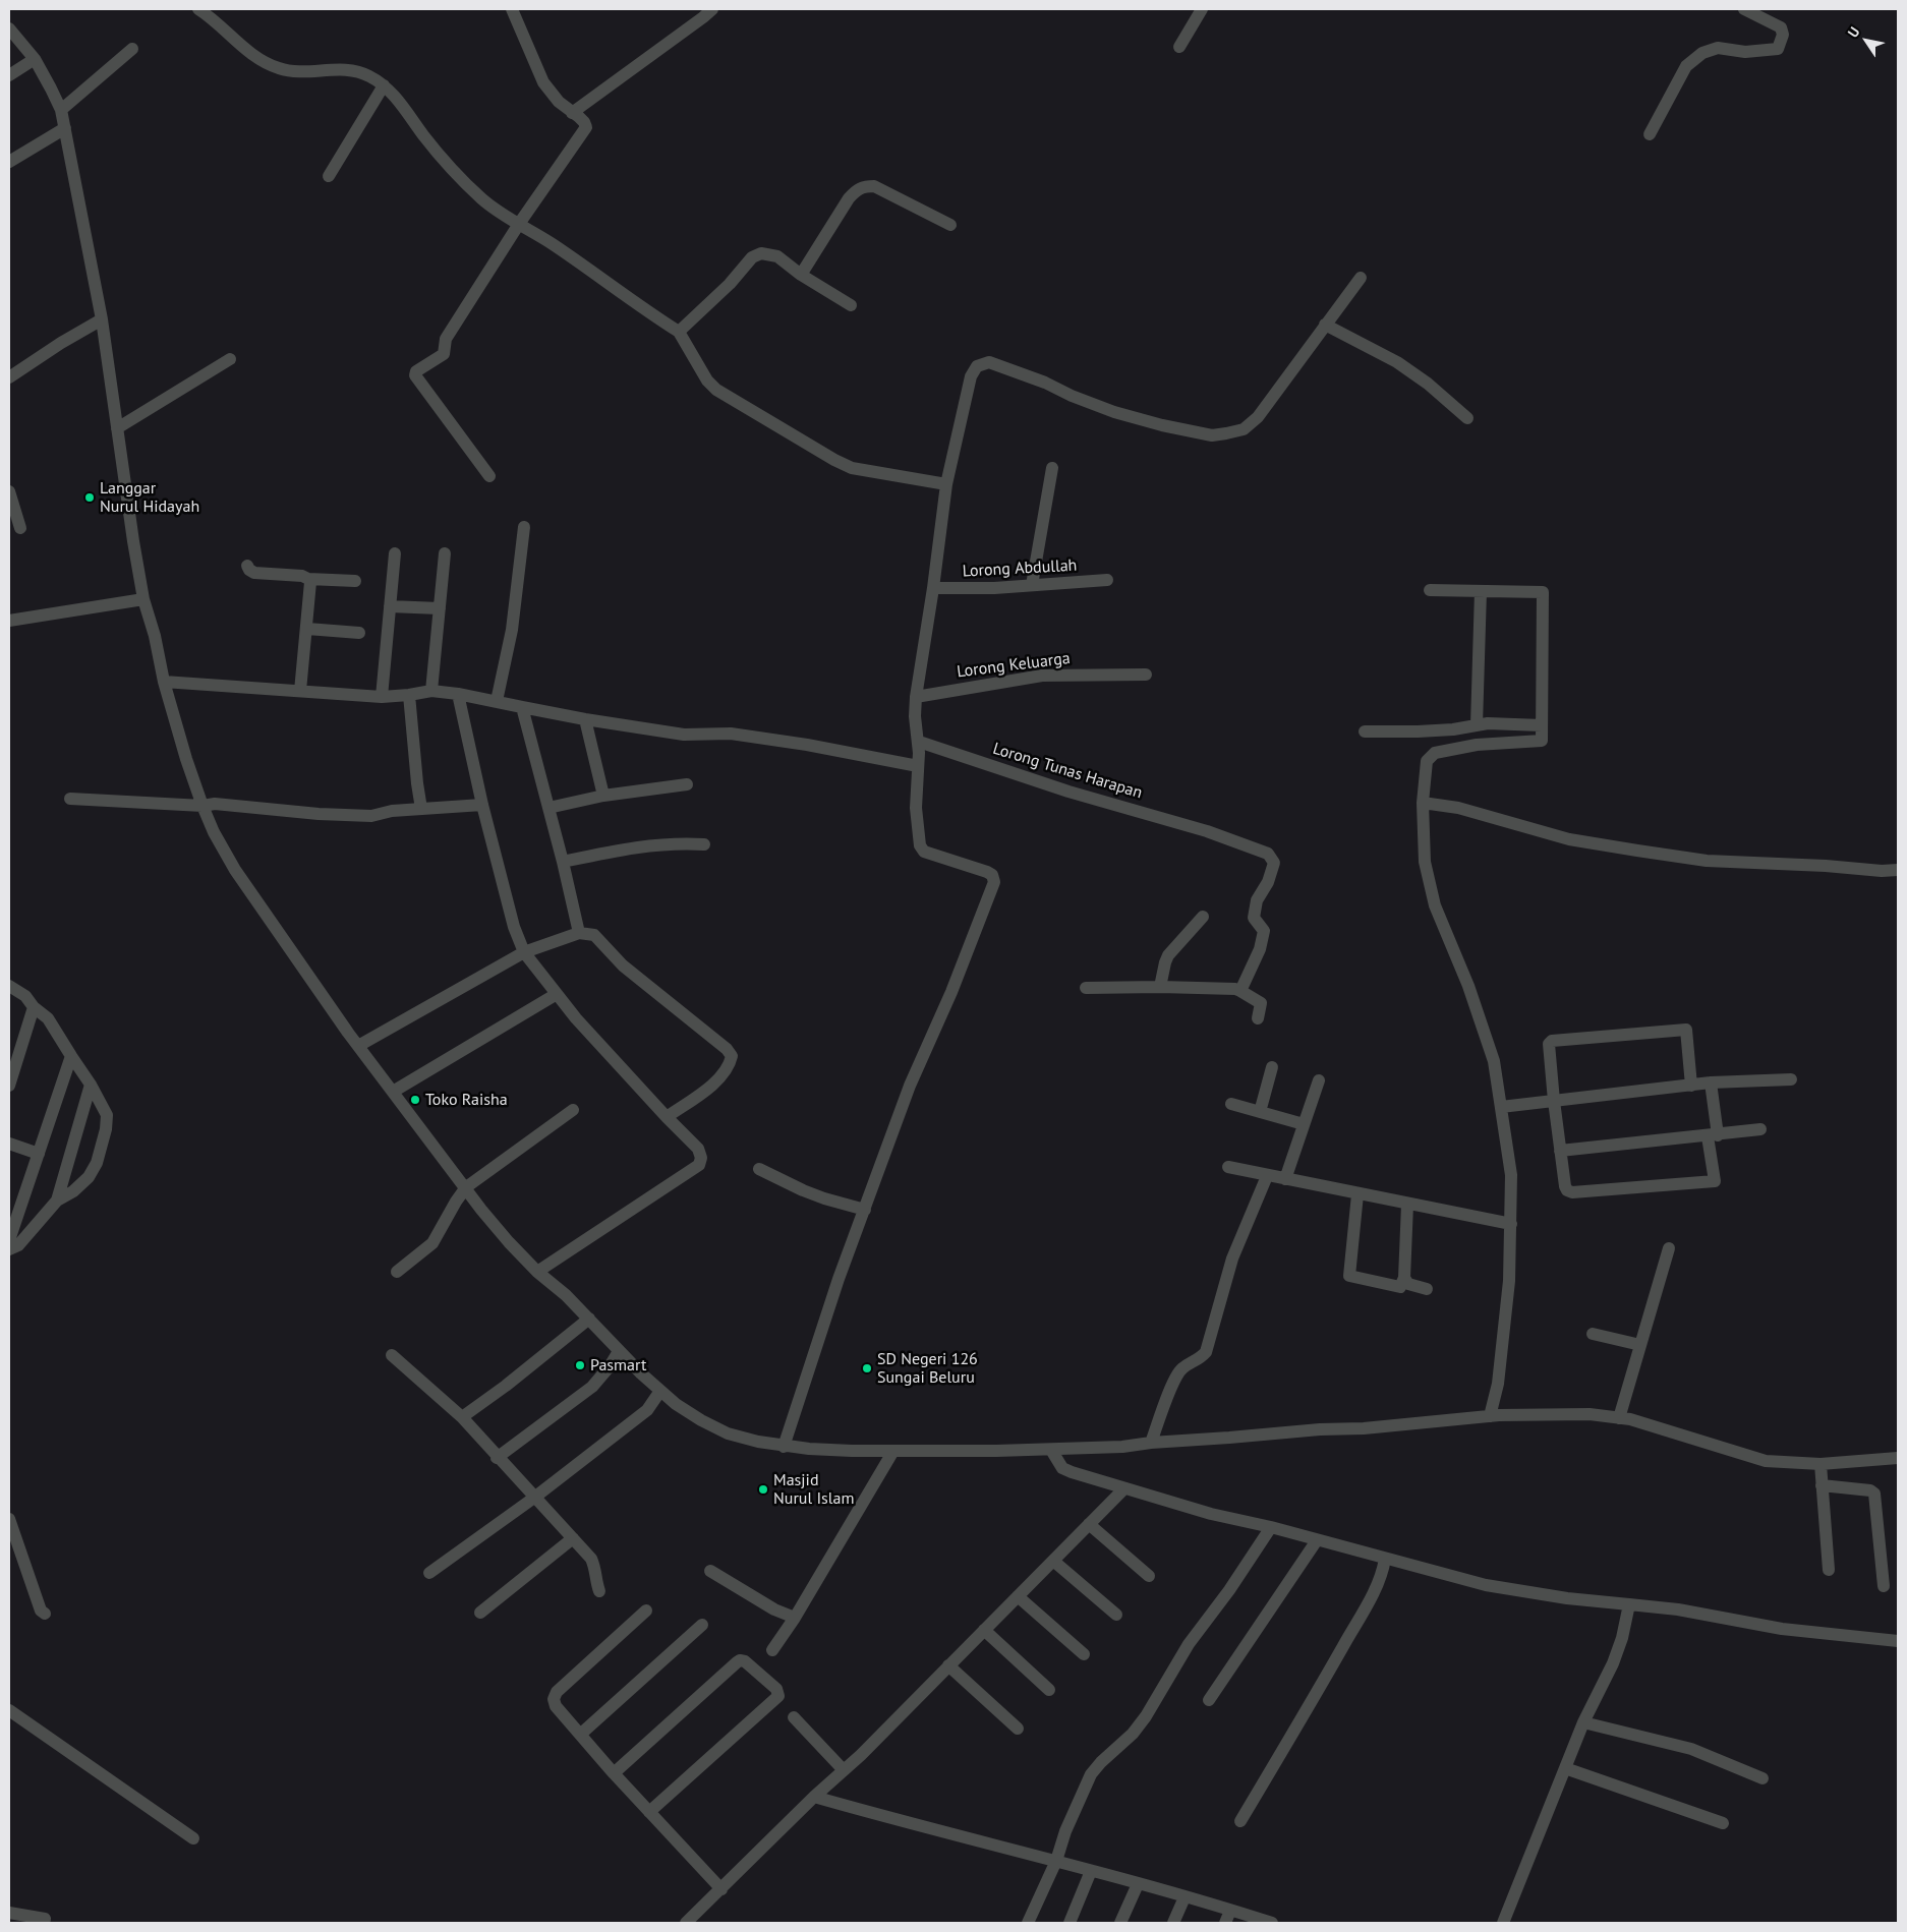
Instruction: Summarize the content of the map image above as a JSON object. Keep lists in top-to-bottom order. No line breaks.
{"streets":{"street":["Lorong Abdullah","Lorong Keluarga","Lorong Tunas Harapan"]},"places":["Langgar Nurul Hidayah","Toko Raisha","Pasmart","SD Negeri 126 Sungai Beluru","Masjid Nurul Islam"],"north":"top left"}
